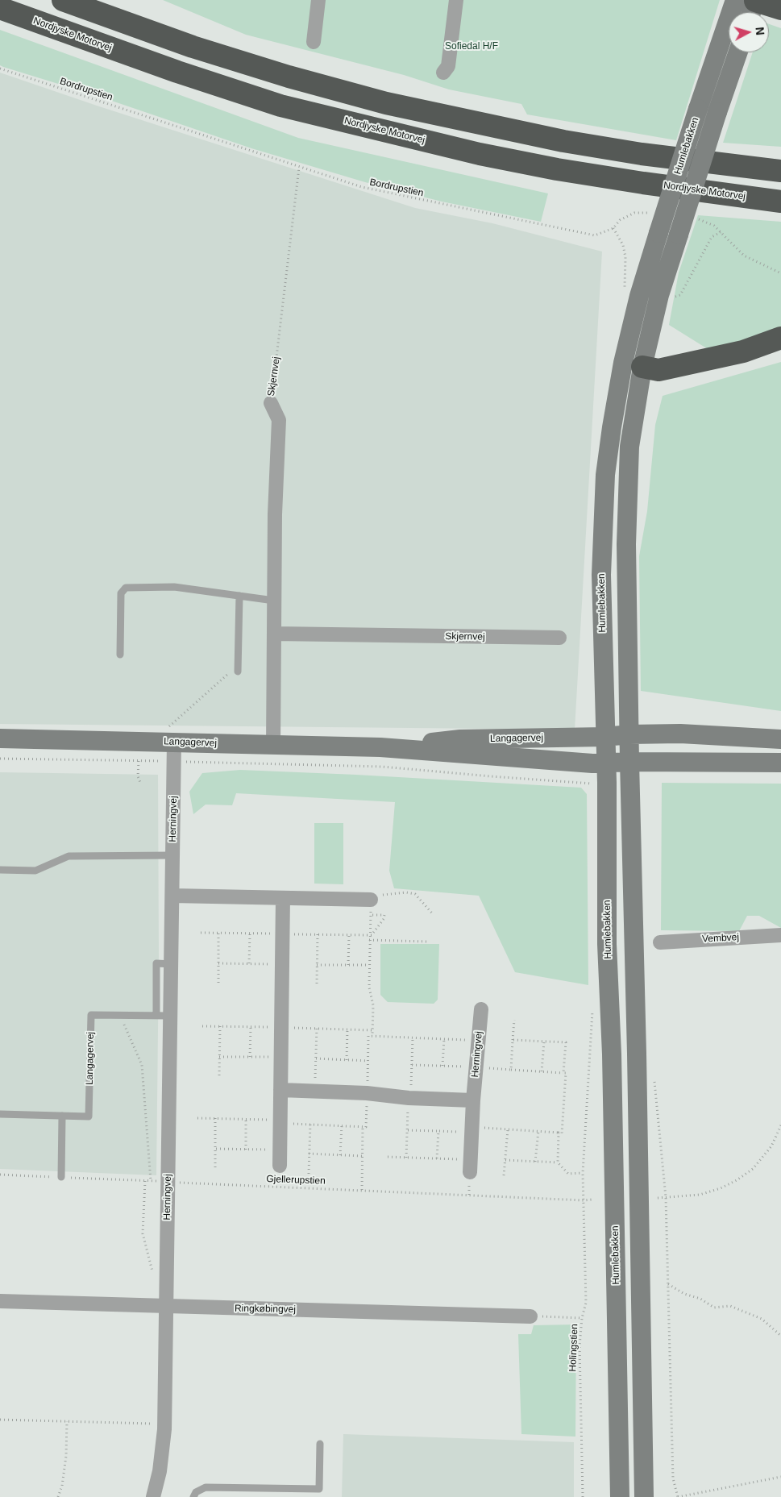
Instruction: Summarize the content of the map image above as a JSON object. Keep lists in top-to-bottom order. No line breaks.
{"streets":{"highway":["Nordjyske Motorvej"],"street":["Humlebakken","Skjernvej","Langagervej","Herningvej","Vembvej","Ringkøbingvej"],"path":["Bordrupstien","Gjellerupstien","Holingstien"]},"crossings":[["Bordrupstien","Skjernvej"],["Humlebakken","Langagervej"],["Skjernvej","Langagervej"],["Langagervej","Herningvej"],["Herningvej","Gjellerupstien"],["Herningvej","Ringkøbingvej"],["Gjellerupstien","Holingstien"]],"parks":["Sofiedal H/F"],"north":"right"}
